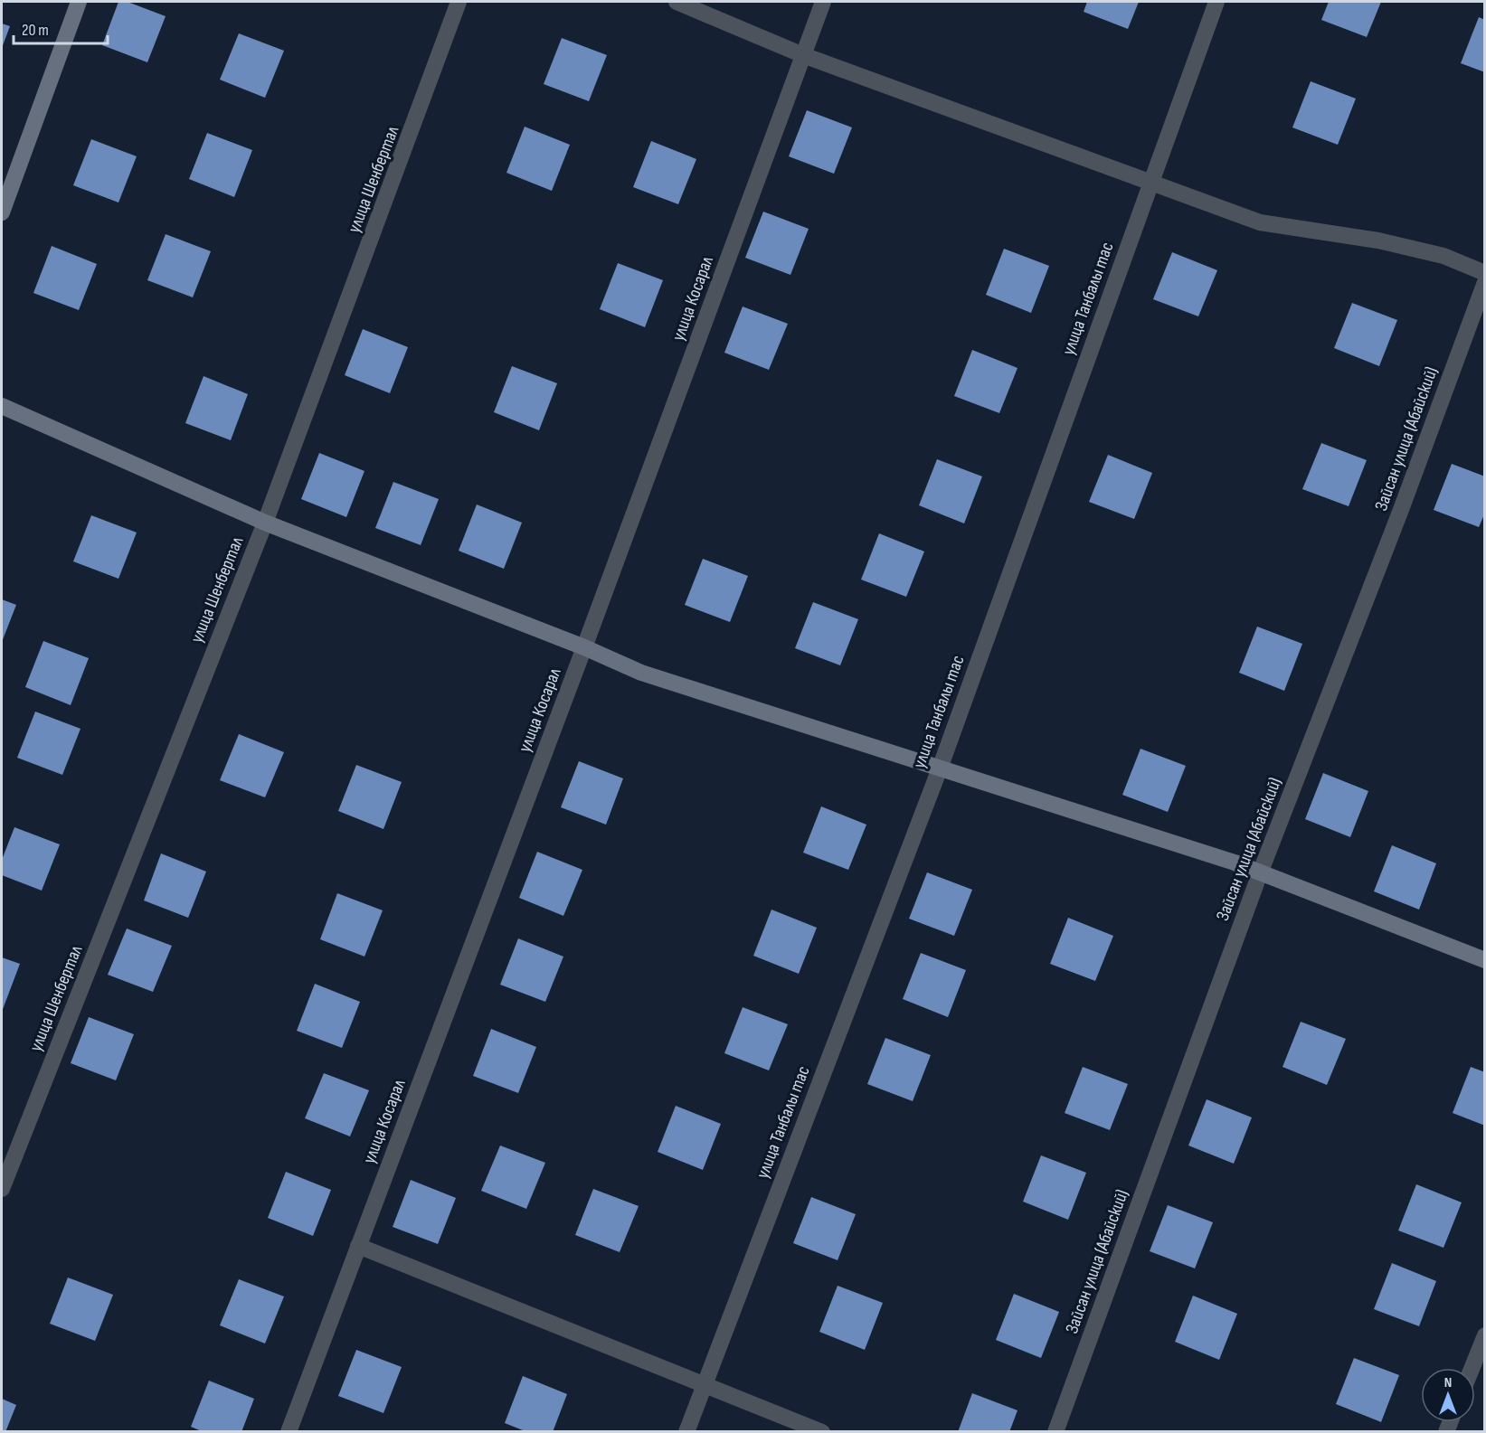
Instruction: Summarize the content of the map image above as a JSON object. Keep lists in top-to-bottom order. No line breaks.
{"streets":{"street":["улица Шенбертал","улица Косарал","улица Танбалы тас","Зайсан улица (Абайский)"]},"scale_bar":"20 m","north":"top"}
